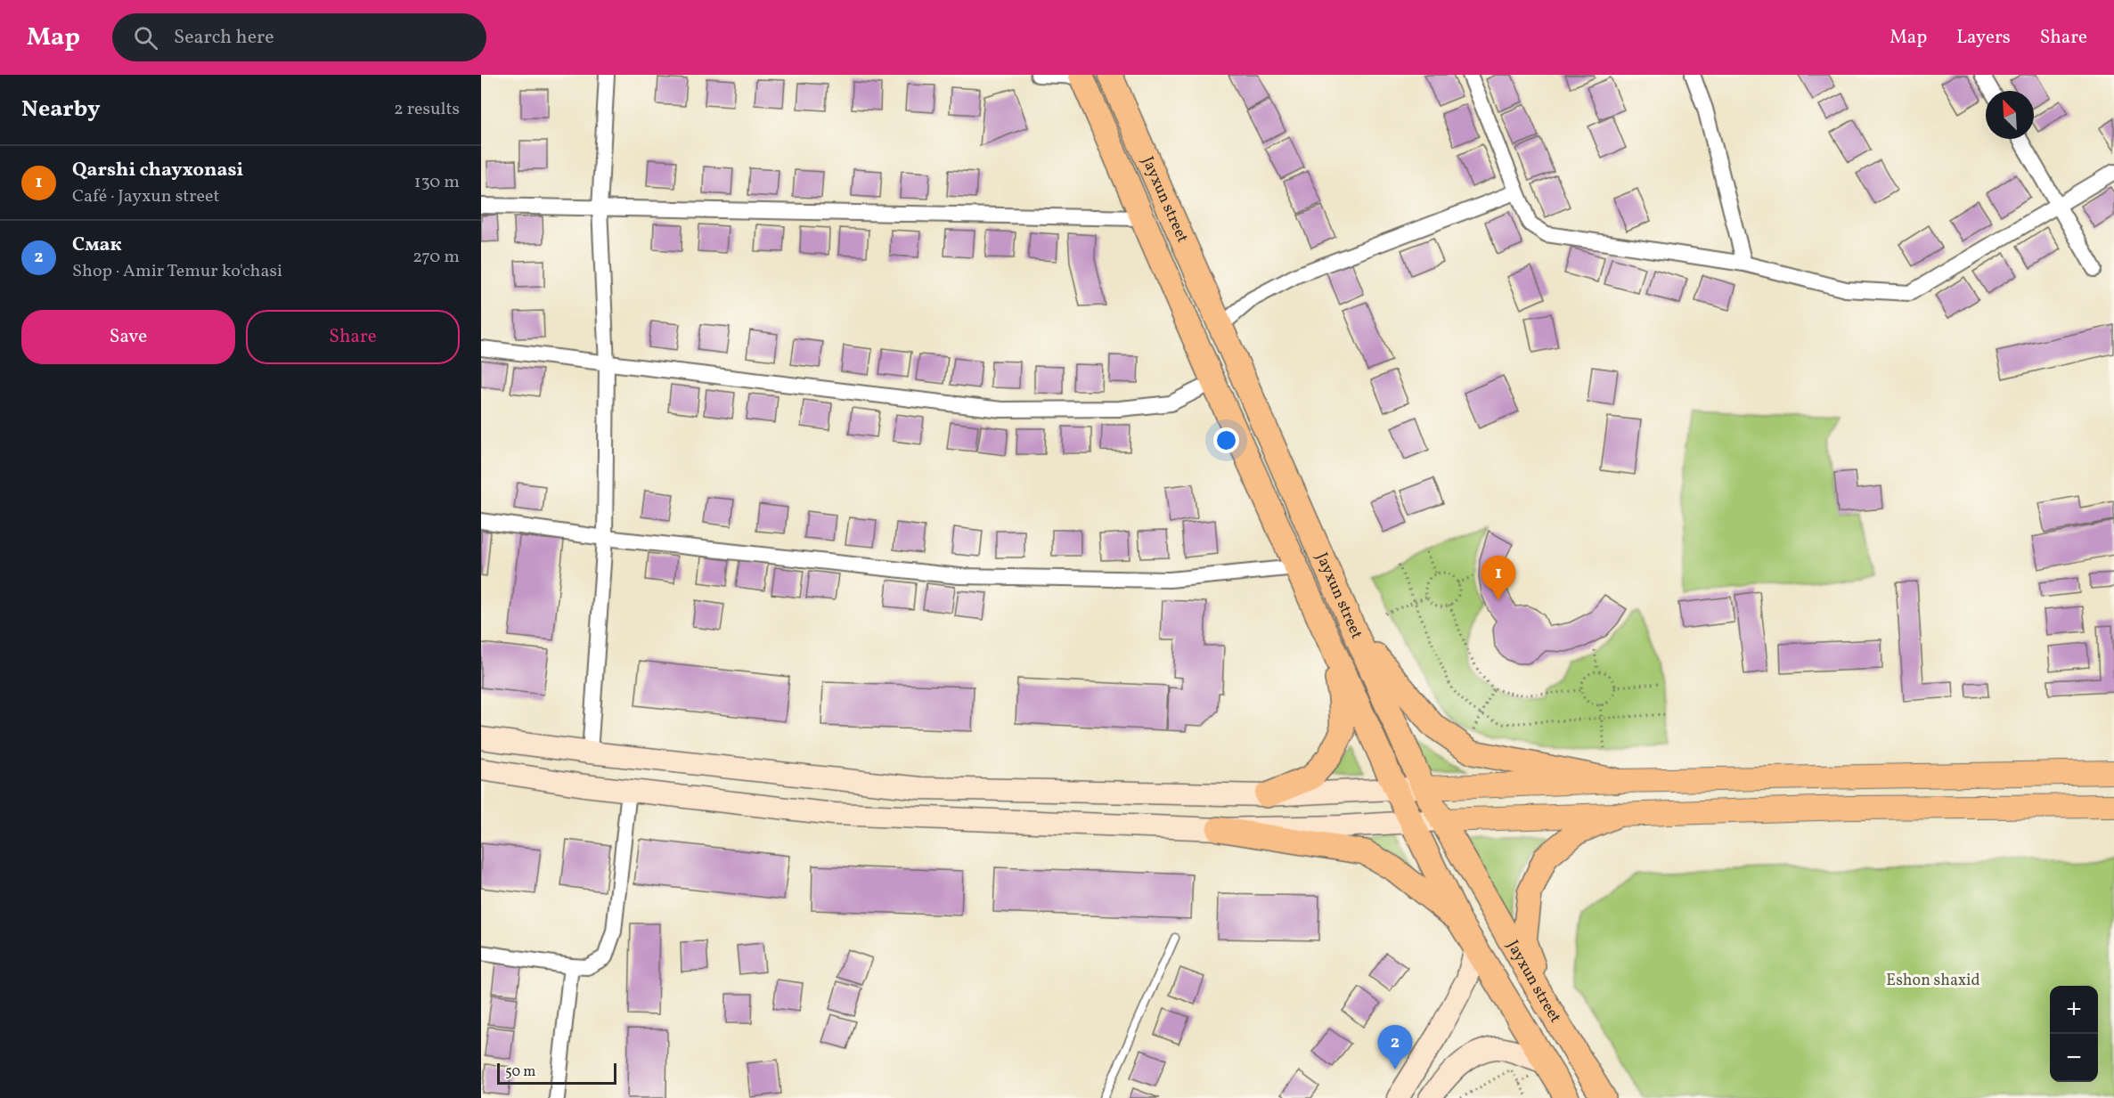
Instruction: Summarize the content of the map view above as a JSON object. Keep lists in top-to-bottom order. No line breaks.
{"streets":{"highway":["Jayxun street"]},"parks":["Eshon shaxid"],"scale_bar":"50 m","north":"top left","page":{"header":"Map","search":"Search here","nav":["Map","Layers","Share"],"heading":["Nearby","2 results"],"list":[{"mark":"1","name":"Qarshi chayxonasi","note":"Café · Jayxun street","value":"130 m"},{"mark":"2","name":"Смак","note":"Shop · Amir Temur ko'chasi","value":"270 m"}],"buttons":["Save","Share"],"pins":["1","2"],"map_buttons":["+","−"],"scale":"50 m"}}
